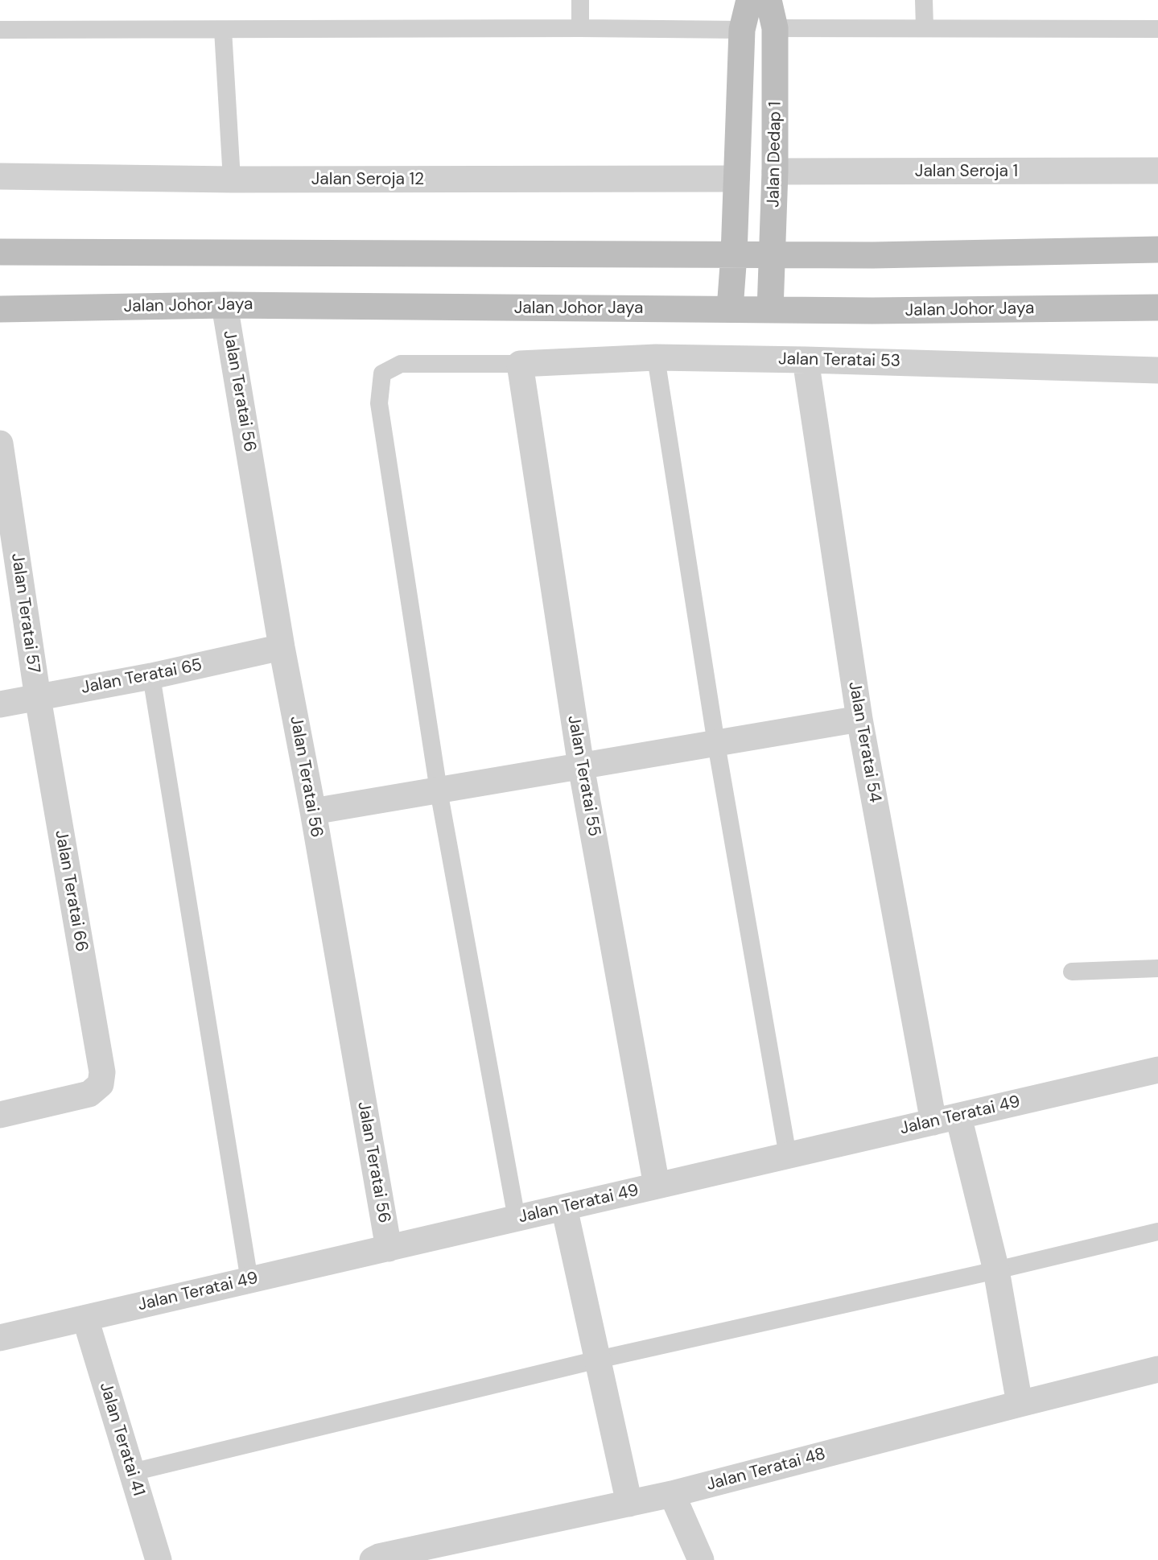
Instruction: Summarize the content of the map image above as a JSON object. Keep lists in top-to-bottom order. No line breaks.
{"streets":{"main road":["Jalan Dedap 1","Jalan Johor Jaya"],"street":["Jalan Seroja 1","Jalan Seroja 12","Jalan Teratai 53","Jalan Teratai 56","Jalan Teratai 57","Jalan Teratai 65","Jalan Teratai 54","Jalan Teratai 55","Jalan Teratai 66","Jalan Teratai 49","Jalan Teratai 41","Jalan Teratai 48"]},"crossings":[["Jalan Dedap 1","Jalan Seroja 1"],["Jalan Dedap 1","Jalan Johor Jaya"],["Jalan Johor Jaya","Jalan Teratai 56"],["Jalan Teratai 53","Jalan Teratai 54"],["Jalan Teratai 53","Jalan Teratai 55"],["Jalan Teratai 56","Jalan Teratai 65"],["Jalan Teratai 56","Jalan Teratai 49"],["Jalan Teratai 57","Jalan Teratai 65"],["Jalan Teratai 57","Jalan Teratai 66"],["Jalan Teratai 65","Jalan Teratai 66"],["Jalan Teratai 54","Jalan Teratai 49"],["Jalan Teratai 54","Jalan Teratai 48"],["Jalan Teratai 55","Jalan Teratai 49"],["Jalan Teratai 49","Jalan Teratai 41"]]}
